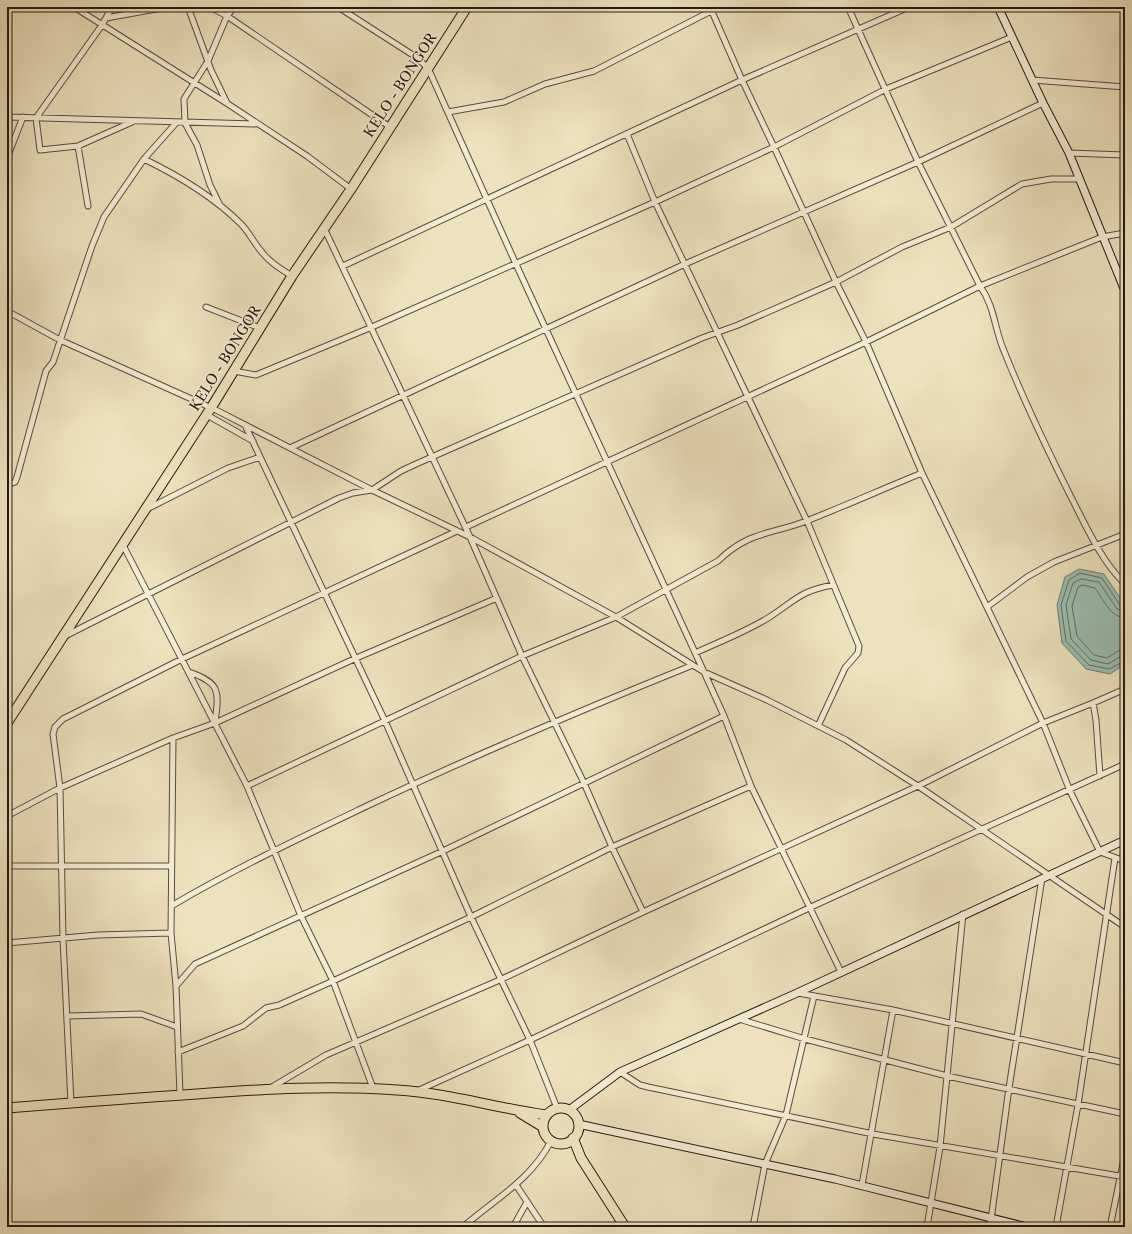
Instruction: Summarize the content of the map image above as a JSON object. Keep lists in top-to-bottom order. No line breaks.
{"streets":{"highway":["KELO - BONGOR"]}}
